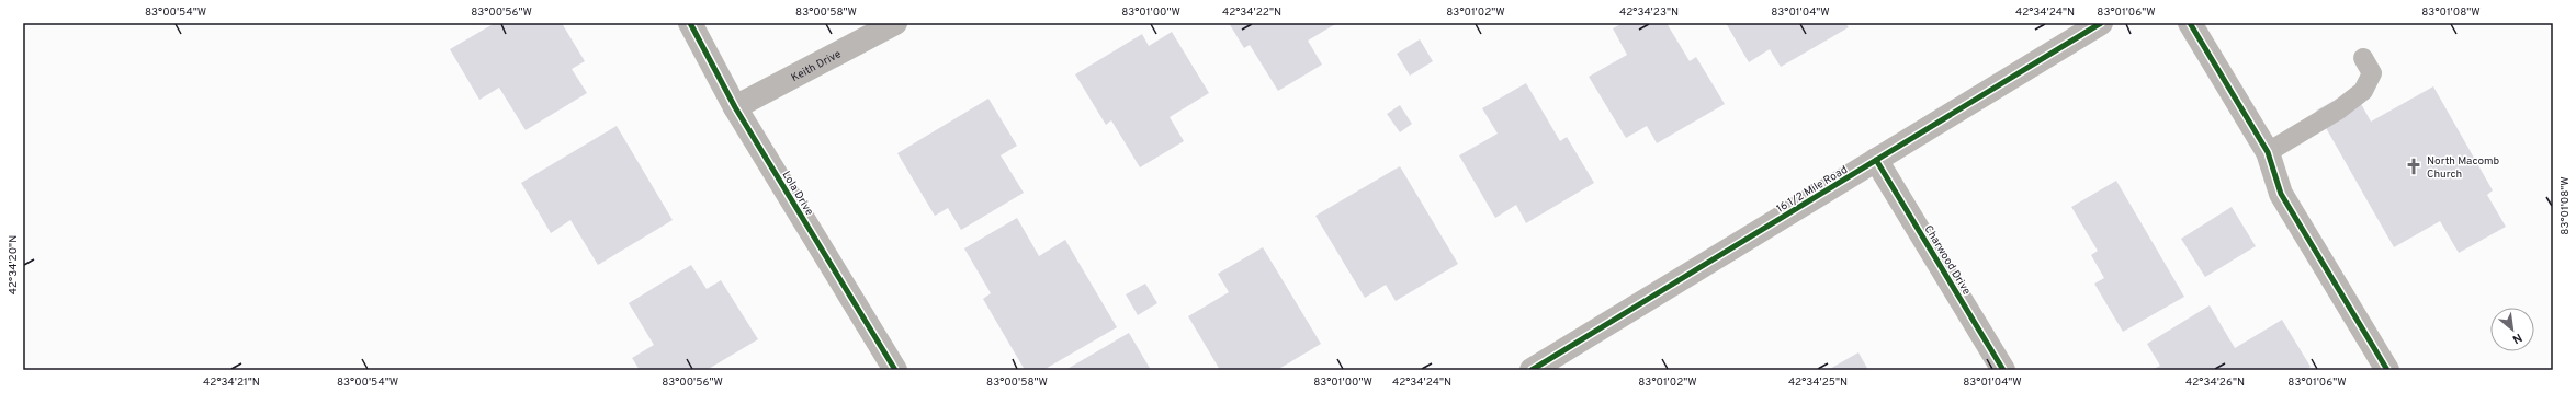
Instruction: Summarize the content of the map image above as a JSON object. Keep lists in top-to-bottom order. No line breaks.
{"streets":{"street":["Keith Drive","16 1/2 Mile Road","Lola Drive","Charwood Drive"]},"crossings":[["Keith Drive","Lola Drive"],["16 1/2 Mile Road","Charwood Drive"]],"places":{"church":["North Macomb Church"]},"north":"bottom right","coordinates":["83°00'54\"W","83°00'56\"W","83°00'58\"W","83°01'00\"W","42°34'22\"N","83°01'02\"W","42°34'23\"N","83°01'04\"W","42°34'24\"N","83°01'06\"W","83°01'08\"W","42°34'20\"N","42°34'21\"N","42°34'25\"N","42°34'26\"N"]}
